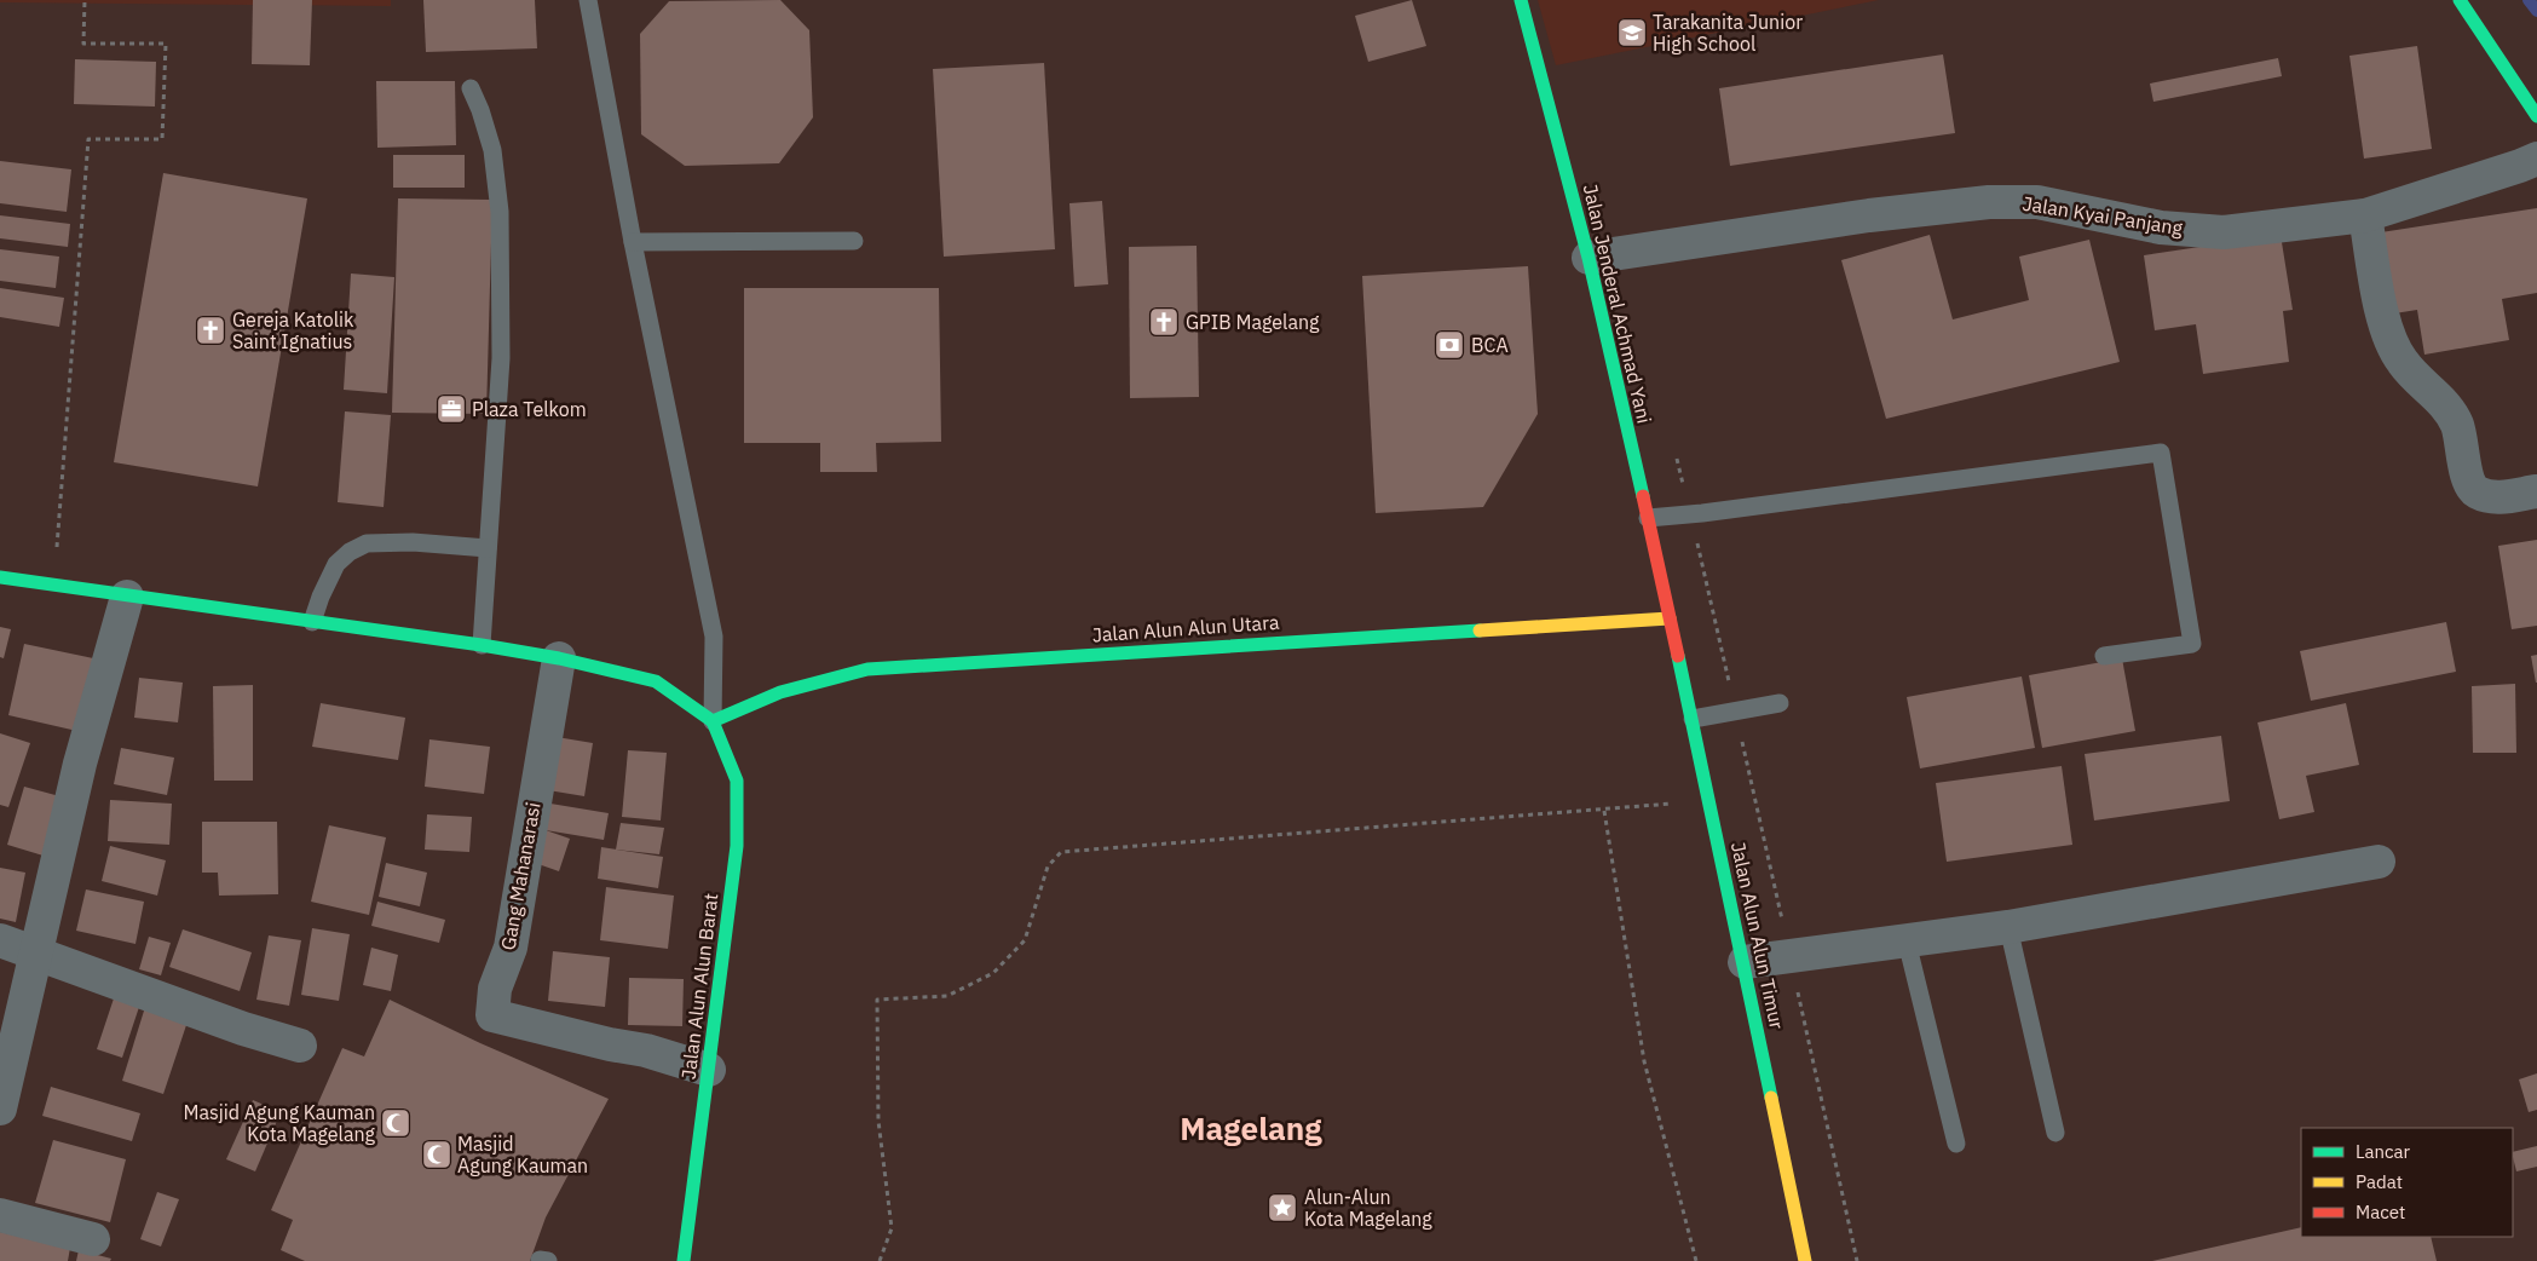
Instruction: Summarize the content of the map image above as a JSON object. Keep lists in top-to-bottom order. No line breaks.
{"streets":{"main road":["Jalan Jenderal Achmad Yani","Jalan Alun Alun Utara","Jalan Alun Alun Timur","Jalan Alun Alun Barat"],"street":["Jalan Kyai Panjang","Gang Mahanarasi"]},"crossings":[["Jalan Kyai Panjang","Jalan Jenderal Achmad Yani"],["Jalan Jenderal Achmad Yani","Jalan Alun Alun Utara"],["Jalan Jenderal Achmad Yani","Jalan Alun Alun Timur"],["Jalan Alun Alun Utara","Jalan Alun Alun Timur"],["Jalan Alun Alun Utara","Jalan Alun Alun Barat"],["Gang Mahanarasi","Jalan Alun Alun Barat"]],"districts":["Magelang"],"places":{"school or university":["Tarakanita Junior High School"],"church":["GPIB Magelang","Gereja Katolik Saint Ignatius"],"bank":["BCA"],"office":["Plaza Telkom"],"mosque":["Masjid Agung Kauman Kota Magelang","Masjid Agung Kauman"],"place":["Alun-Alun Kota Magelang"]},"legend":["Lancar","Padat","Macet"]}
